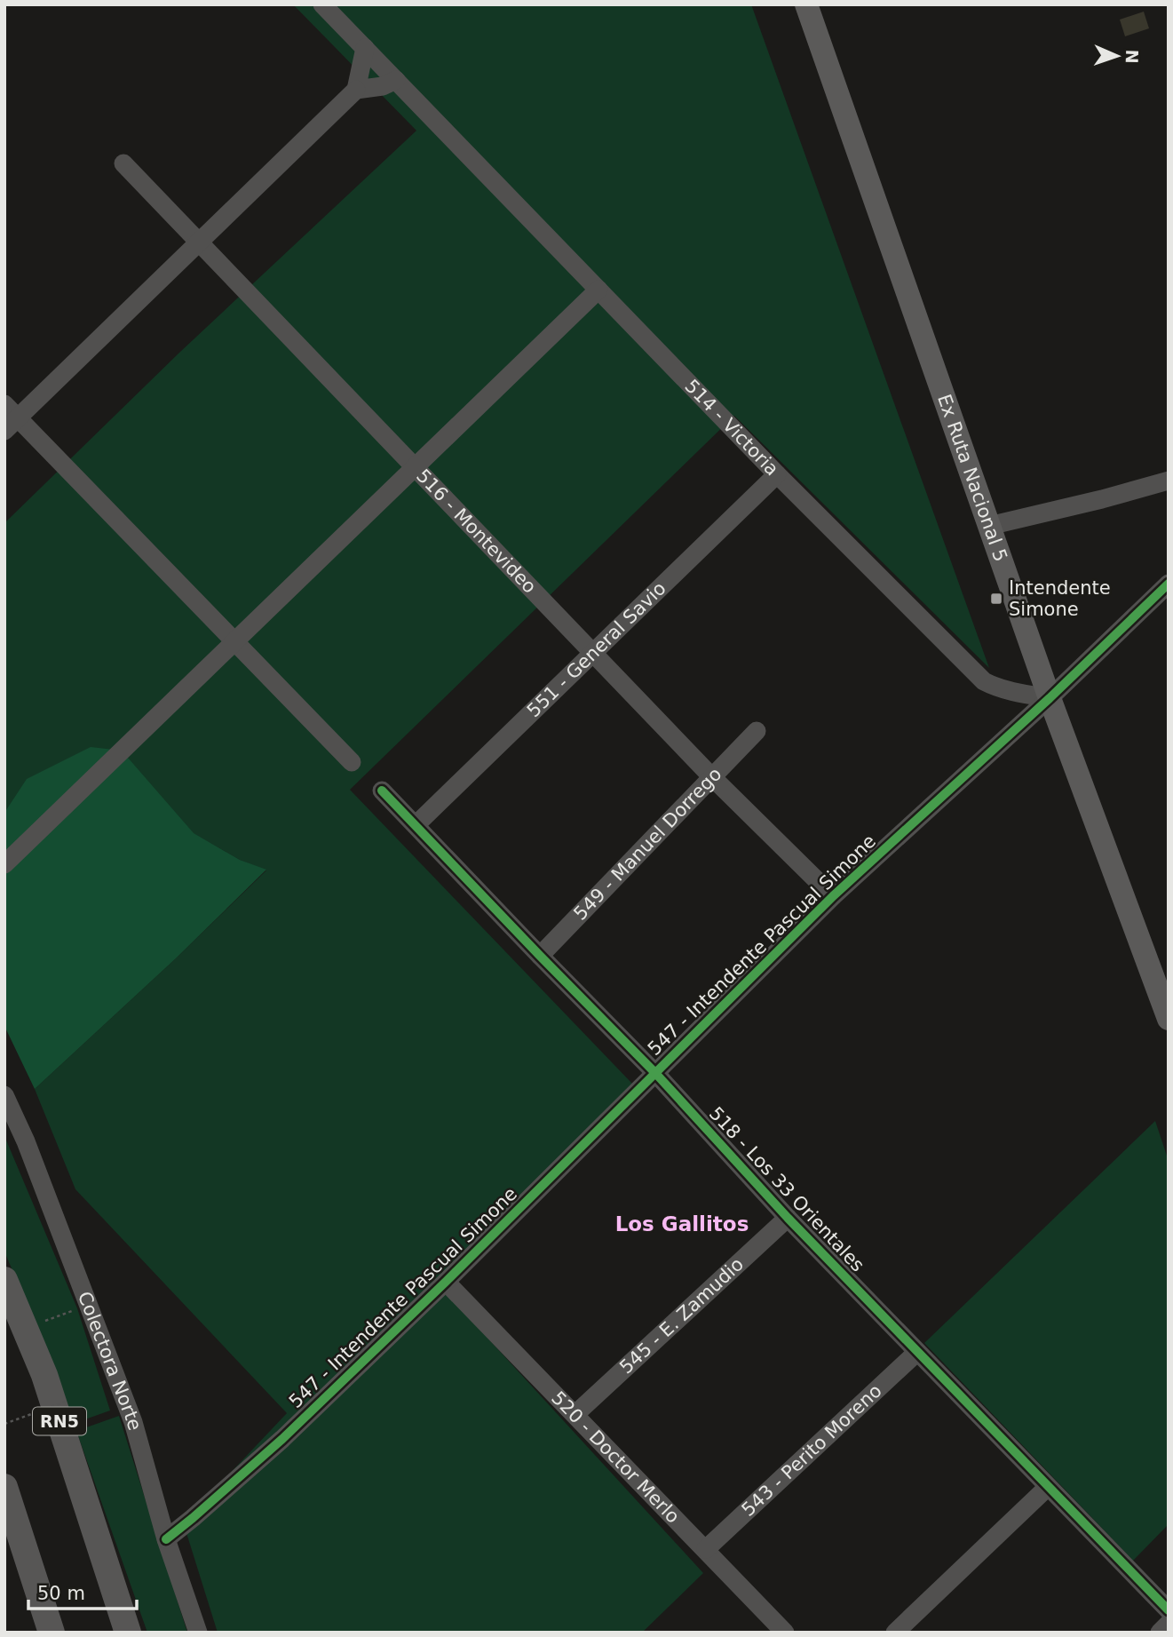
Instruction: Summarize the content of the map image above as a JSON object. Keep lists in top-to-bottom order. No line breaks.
{"streets":{"highway":["RN5"],"main road":["Ex Ruta Nacional 5"],"street":["514 - Victoria","516 - Montevideo","551 - General Savio","549 - Manuel Dorrego","547 - Intendente Pascual Simone","518 - Los 33 Orientales","545 - E. Zamudio","Colectora Norte","543 - Perito Moreno","520 - Doctor Merlo"]},"crossings":[["514 - Victoria","Ex Ruta Nacional 5"],["514 - Victoria","551 - General Savio"],["514 - Victoria","547 - Intendente Pascual Simone"],["Ex Ruta Nacional 5","547 - Intendente Pascual Simone"],["516 - Montevideo","551 - General Savio"],["516 - Montevideo","549 - Manuel Dorrego"],["516 - Montevideo","547 - Intendente Pascual Simone"],["551 - General Savio","518 - Los 33 Orientales"],["549 - Manuel Dorrego","518 - Los 33 Orientales"],["547 - Intendente Pascual Simone","518 - Los 33 Orientales"],["547 - Intendente Pascual Simone","Colectora Norte"],["547 - Intendente Pascual Simone","520 - Doctor Merlo"],["518 - Los 33 Orientales","545 - E. Zamudio"],["518 - Los 33 Orientales","543 - Perito Moreno"],["545 - E. Zamudio","520 - Doctor Merlo"],["543 - Perito Moreno","520 - Doctor Merlo"]],"districts":["Los Gallitos"],"places":{"transit":["Intendente Simone"]},"scale_bar":"50 m","north":"right"}
